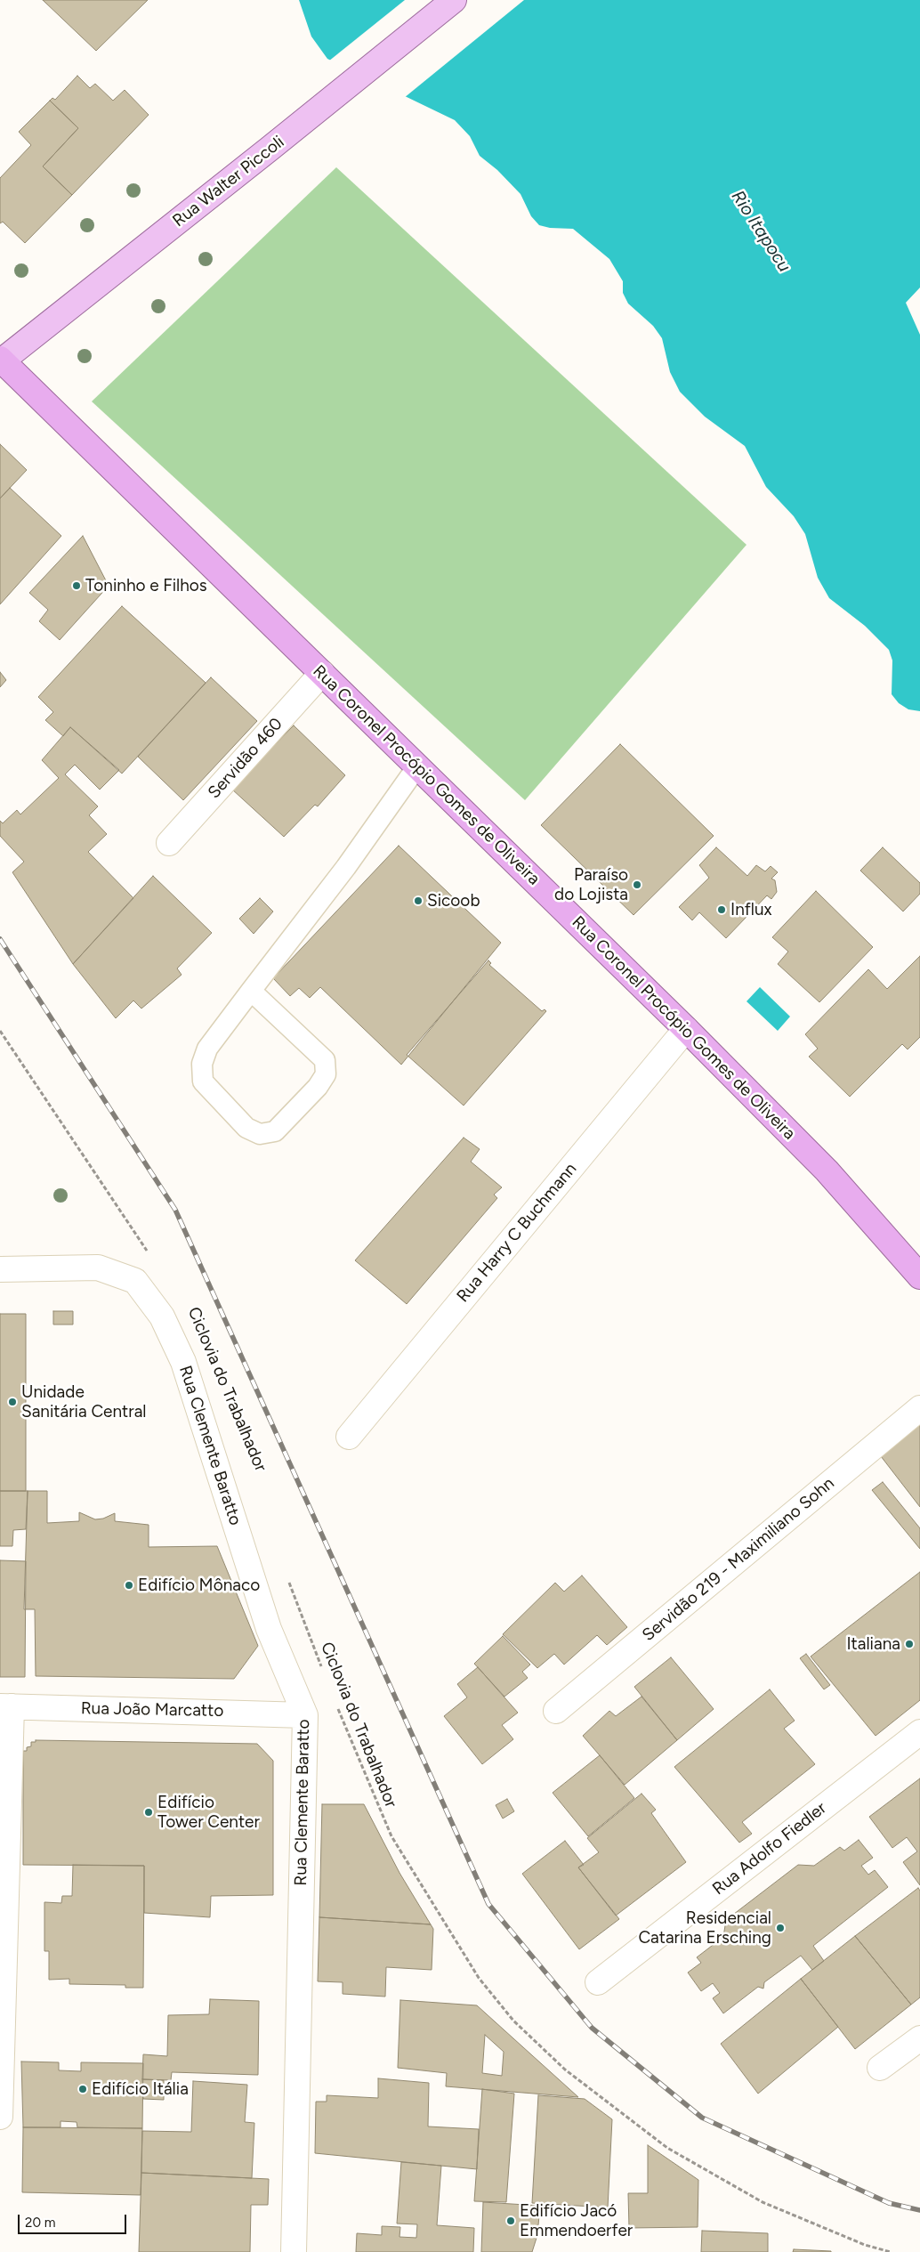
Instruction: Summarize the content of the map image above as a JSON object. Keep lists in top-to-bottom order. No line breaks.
{"streets":{"highway":["Rua Coronel Procópio Gomes de Oliveira"],"main road":["Rua Walter Piccoli"],"street":["Servidão 460","Rua Harry C Buchmann","Rua Clemente Baratto","Servidão 219 - Maximiliano Sohn","Rua João Marcatto","Rua Adolfo Fiedler"],"path":["Ciclovia do Trabalhador"]},"crossings":[["Rua Walter Piccoli","Rua Coronel Procópio Gomes de Oliveira"],["Servidão 460","Rua Coronel Procópio Gomes de Oliveira"],["Rua Coronel Procópio Gomes de Oliveira","Rua Harry C Buchmann"],["Rua Clemente Baratto","Rua João Marcatto"]],"water":["Rio Itapocu"],"places":["Toninho e Filhos","Paraíso do Lojista","Sicoob","Influx","Unidade Sanitária Central","Edifício Mônaco","Italiana","Edifício Tower Center","Residencial Catarina Ersching","Edifício Itália","Edifício Jacó Emmendoerfer"],"scale_bar":"20 m"}
